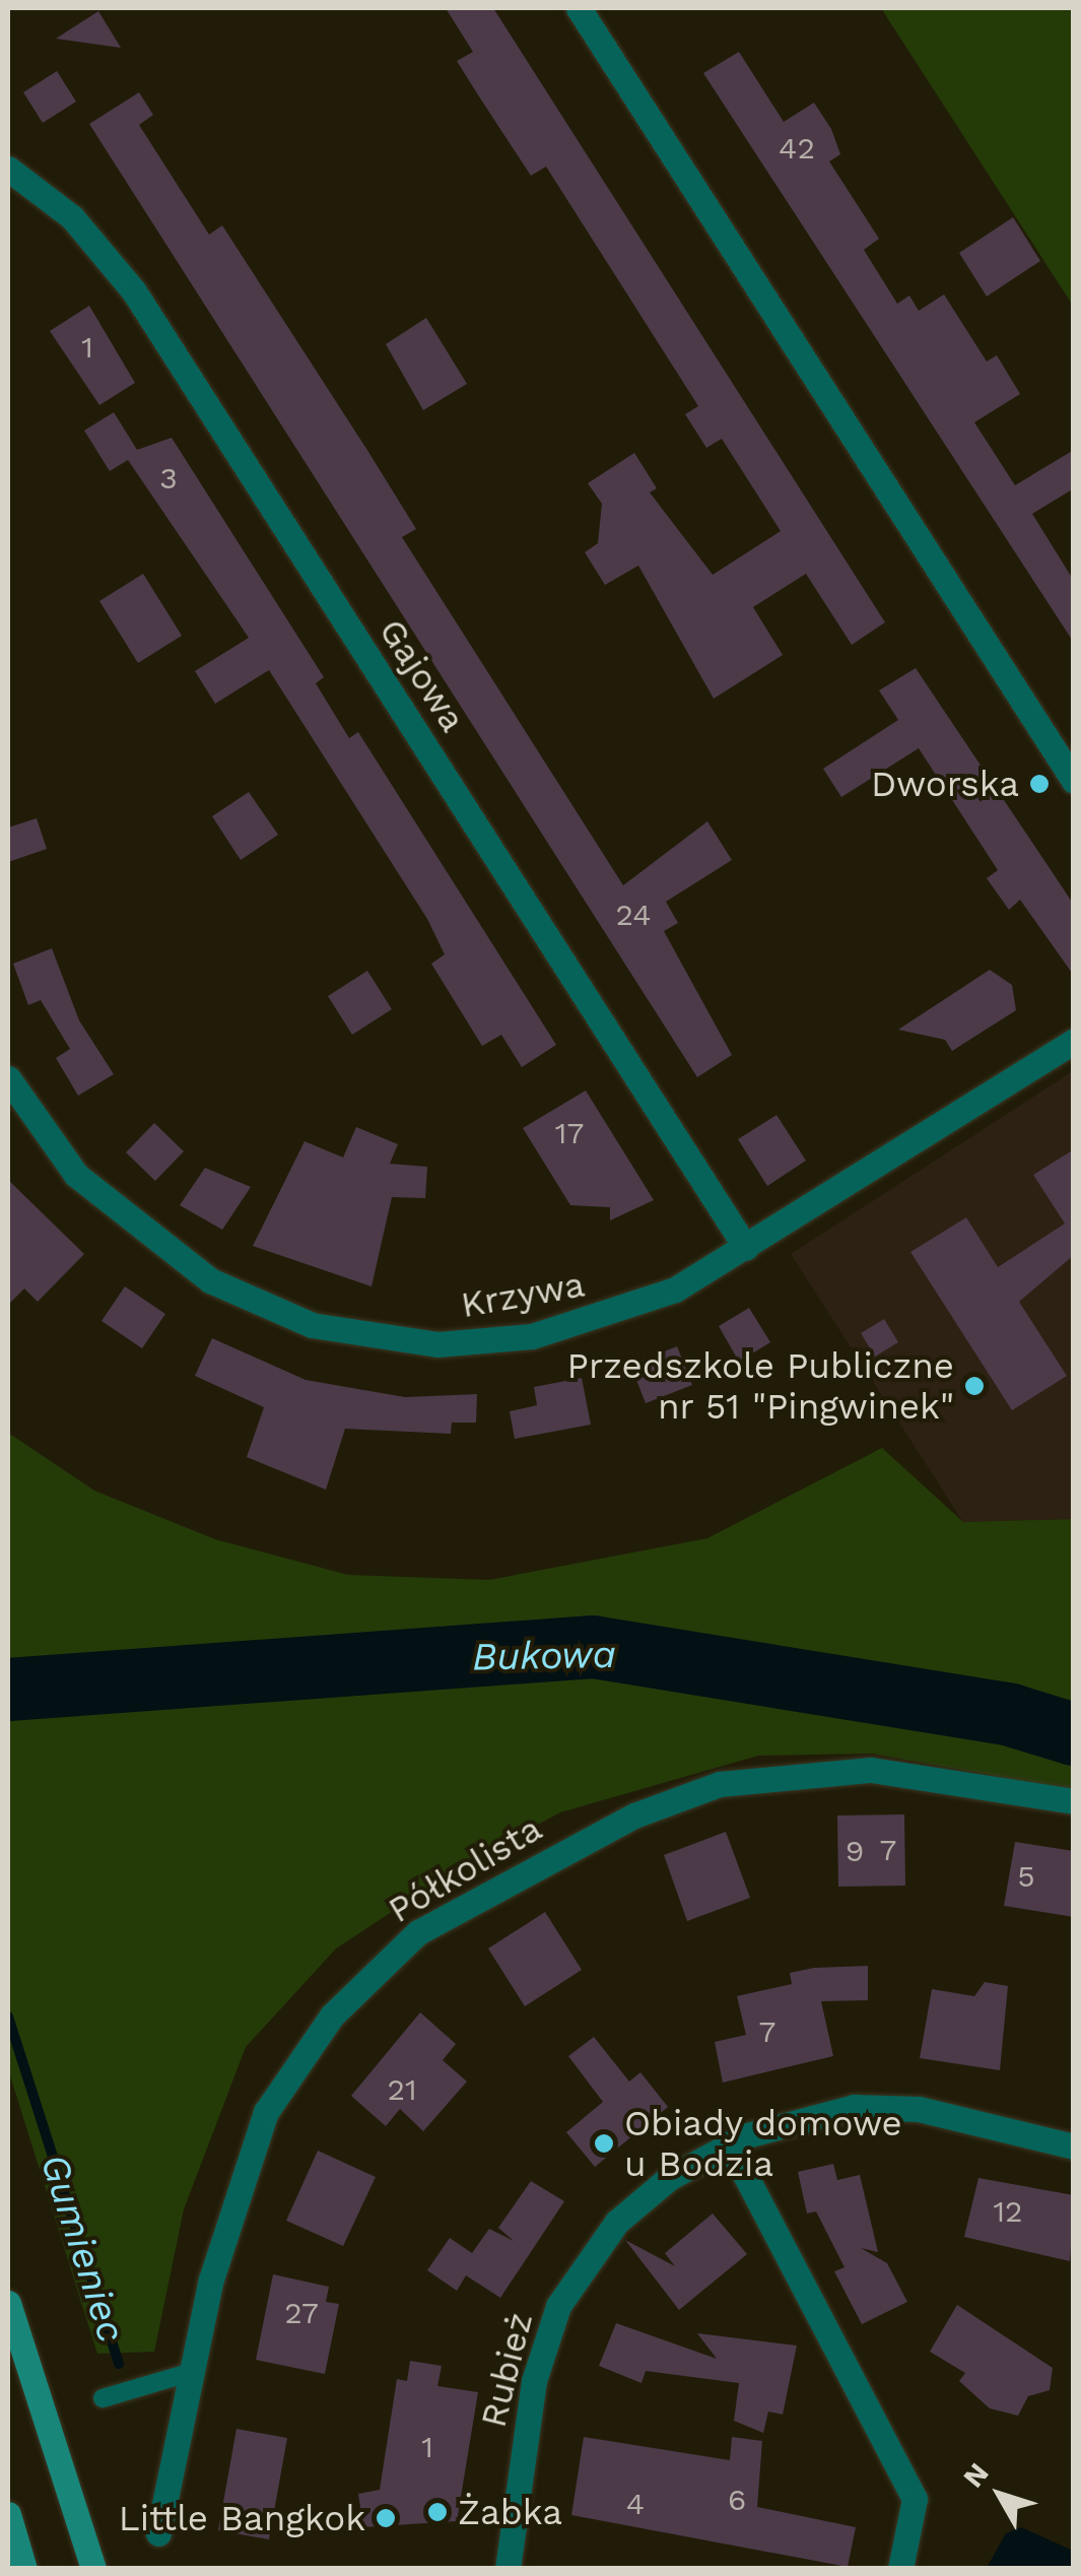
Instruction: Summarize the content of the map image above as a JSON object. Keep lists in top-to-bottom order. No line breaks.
{"streets":{"street":["Gajowa","Krzywa","Półkolista","Rubież"]},"crossings":[["Gajowa","Krzywa"]],"water":["Bukowa","Gumieniec"],"places":["Dworska","Przedszkole Publiczne nr 51 \"Pingwinek\"","Obiady domowe u Bodzia","Żabka","Little Bangkok"],"house_numbers":["42","1","3","24","17","7","9","5","7","21","12","27","1","6","4"],"north":"top left"}
